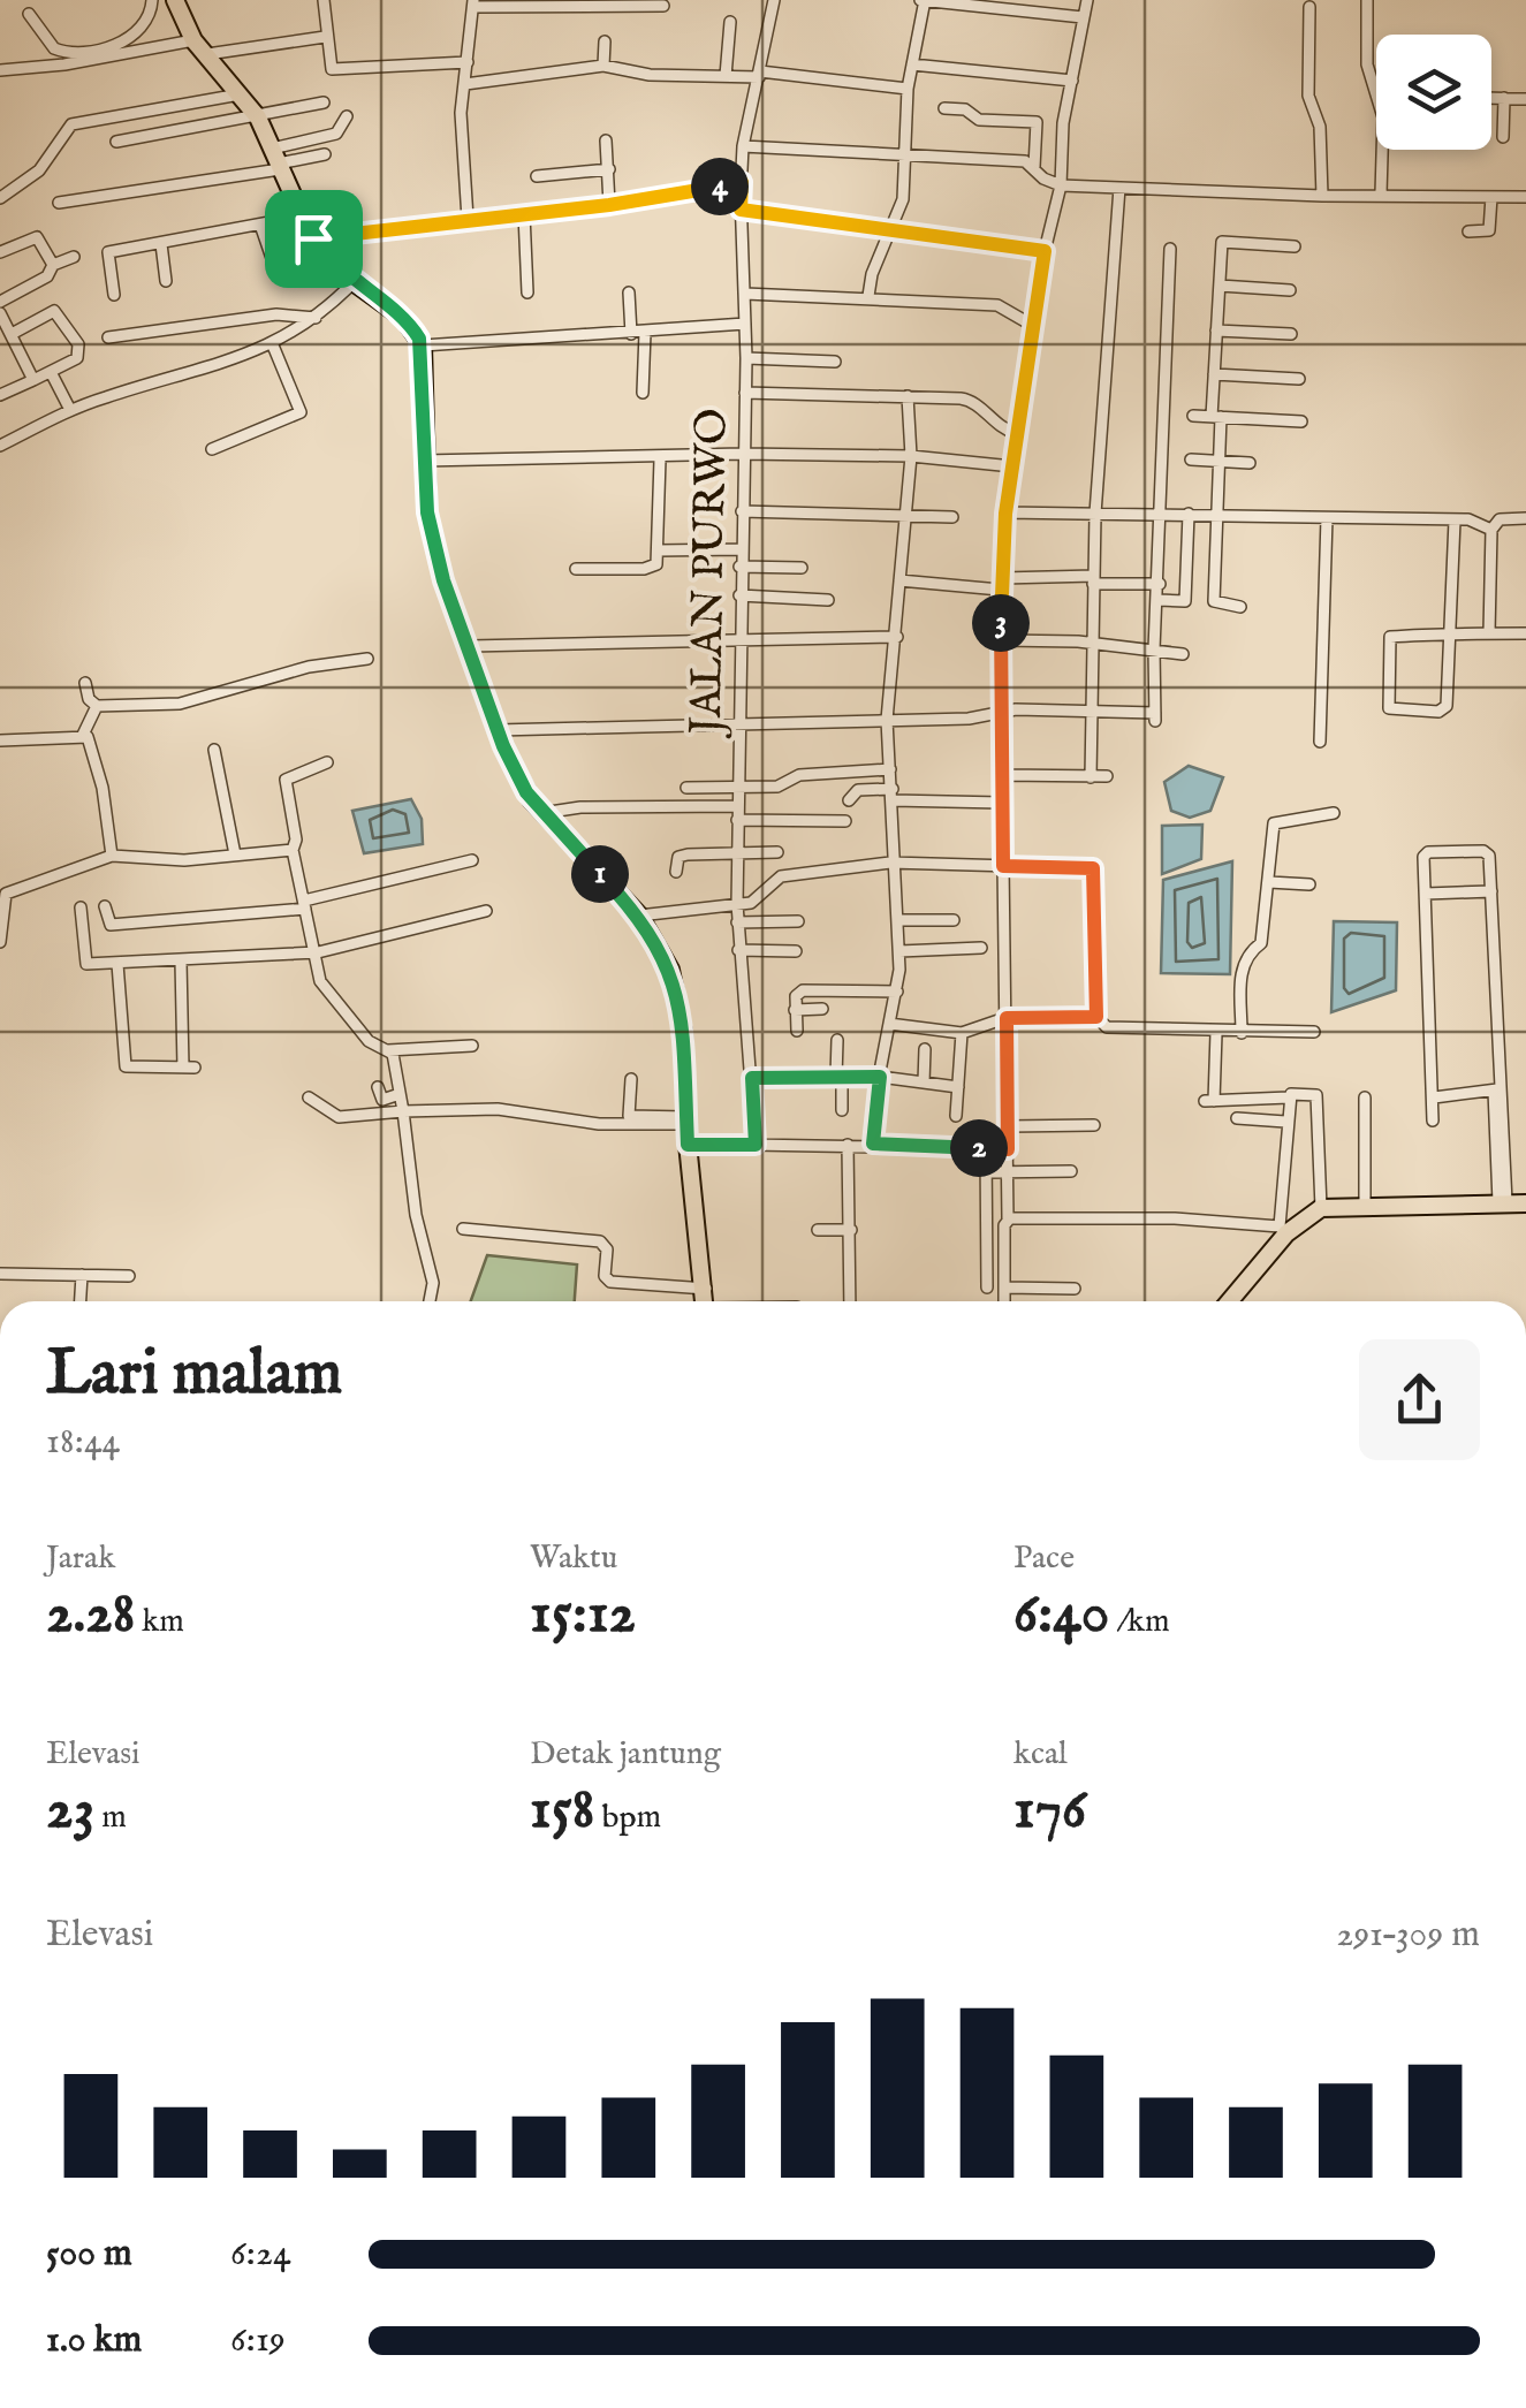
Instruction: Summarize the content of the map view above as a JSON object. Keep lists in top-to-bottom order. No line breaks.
{"streets":{"street":["JALAN PURWO"]},"page":{"pins":["4","3","1","2"],"heading":["Lari malam","18:44"],"stats":[["Jarak","2.28 km"],["Waktu","15:12"],["Pace","6:40 /km"],["Elevasi","23 m"],["Detak jantung","158 bpm"],["kcal","176"]],"chart":["Elevasi","291–309 m"],"list":[{"name":"500 m","note":"6:24"},{"name":"1.0 km","note":"6:19"}]}}
